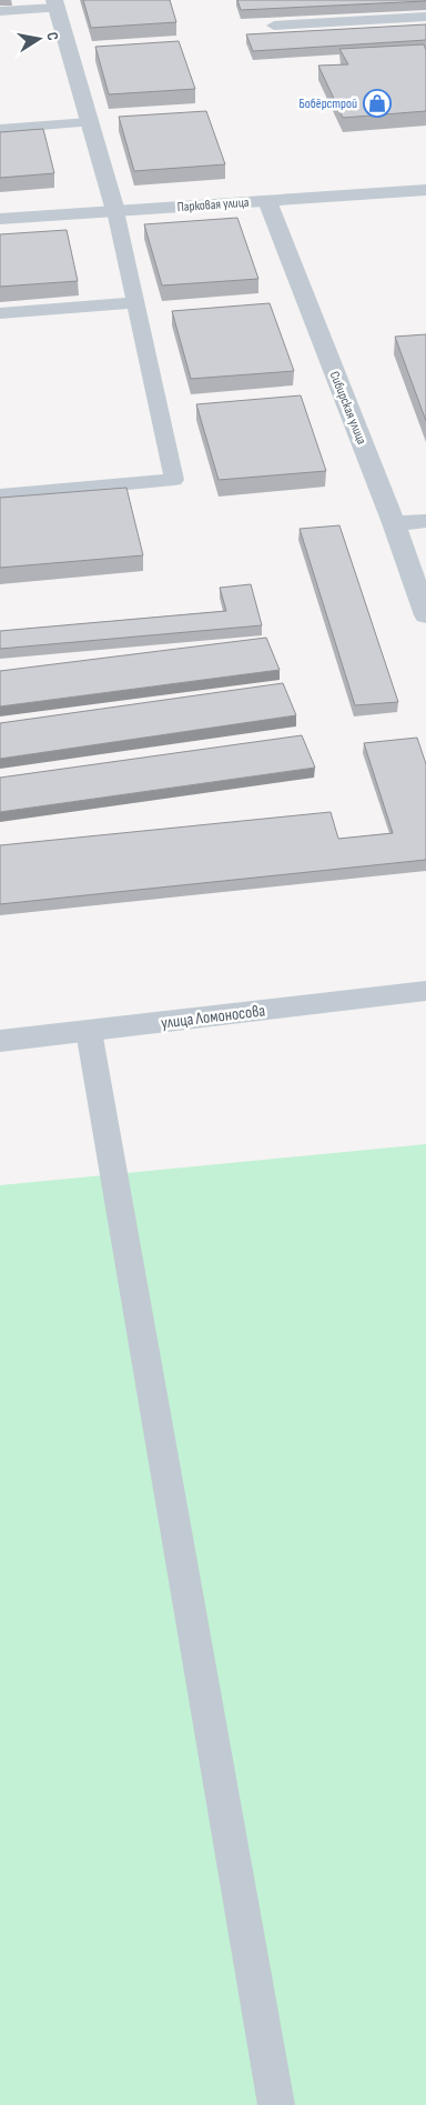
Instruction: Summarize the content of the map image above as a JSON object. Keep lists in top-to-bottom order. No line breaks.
{"streets":{"street":["Парковая улица","Сибирская улица","улица Ломоносова"]},"crossings":[["Парковая улица","Сибирская улица"]],"places":{"shop":["Бобёрстрой"]},"north":"right"}
